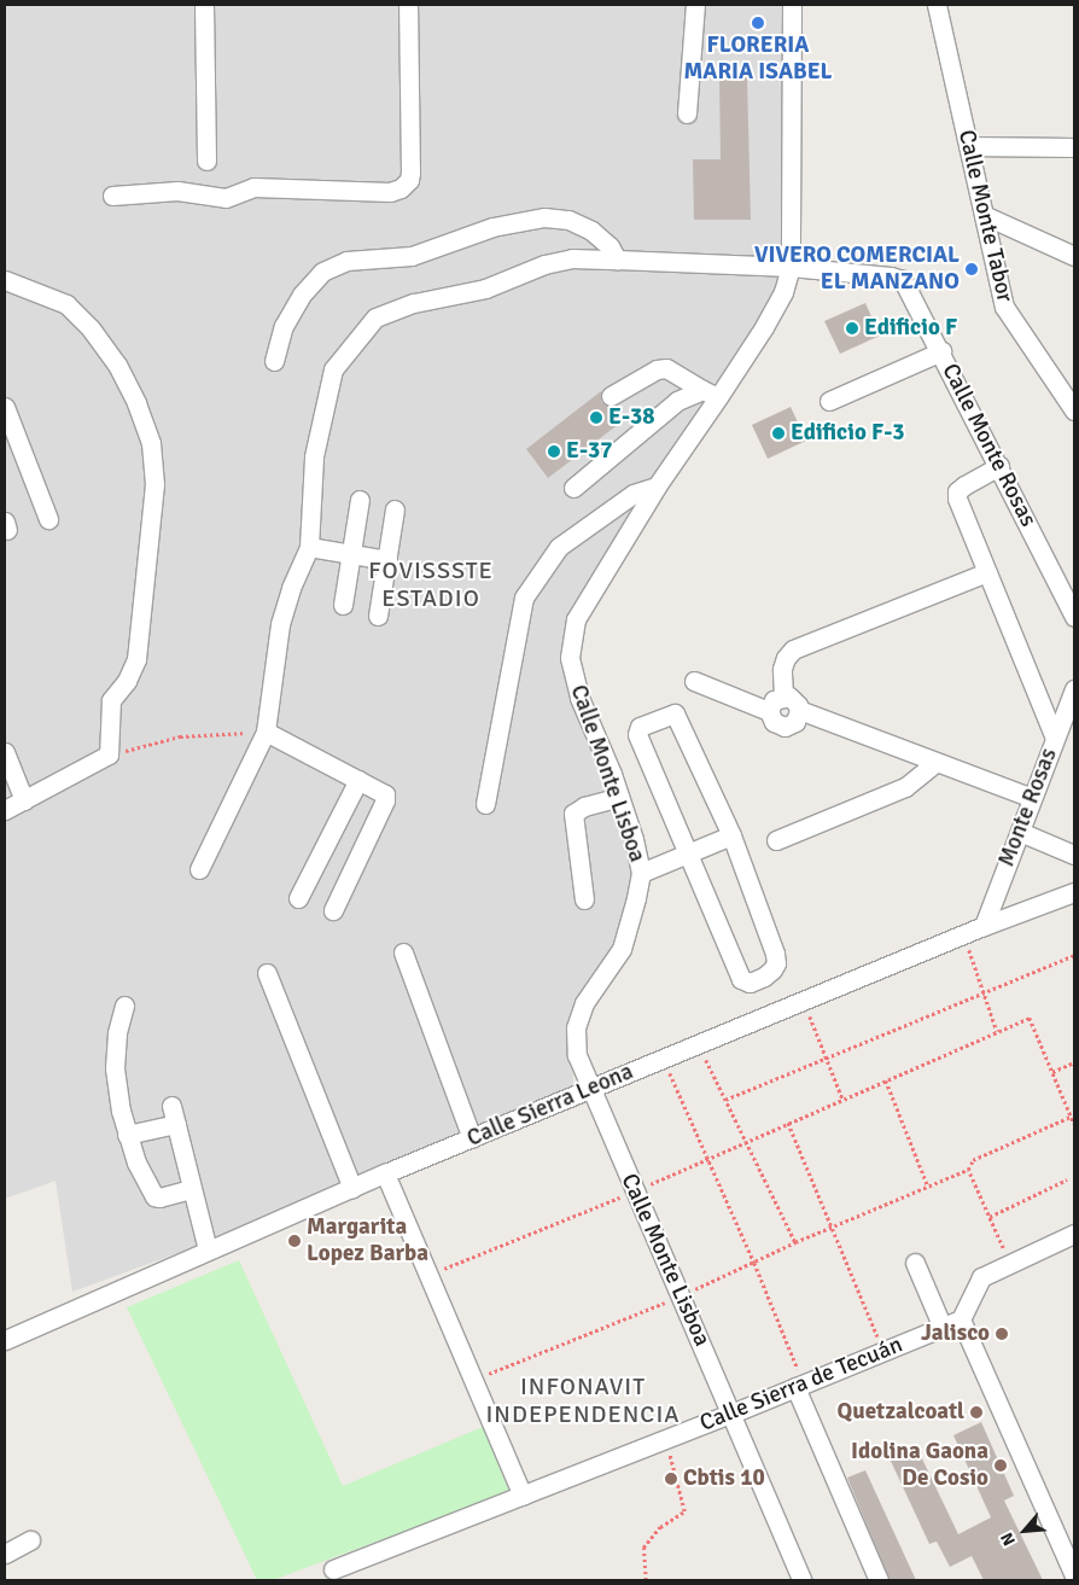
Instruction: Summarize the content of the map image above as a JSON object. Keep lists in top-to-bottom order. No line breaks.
{"streets":{"street":["Calle Monte Tabor","Calle Monte Rosas","Calle Monte Lisboa","Monte Rosas","Calle Sierra Leona","Calle Sierra de Tecuán"]},"crossings":[["Calle Monte Rosas","Calle Monte Lisboa"],["Calle Monte Lisboa","Calle Sierra Leona"],["Calle Monte Lisboa","Calle Sierra de Tecuán"],["Monte Rosas","Calle Sierra Leona"]],"districts":["FOVISSSTE ESTADIO","INFONAVIT INDEPENDENCIA"],"places":["FLORERIA MARIA ISABEL","VIVERO COMERCIAL EL MANZANO","Edificio F","E-38","Edificio F-3","E-37","Margarita Lopez Barba","Jalisco","Quetzalcoatl","Idolina Gaona De Cosio","Cbtis 10"],"north":"bottom left"}
